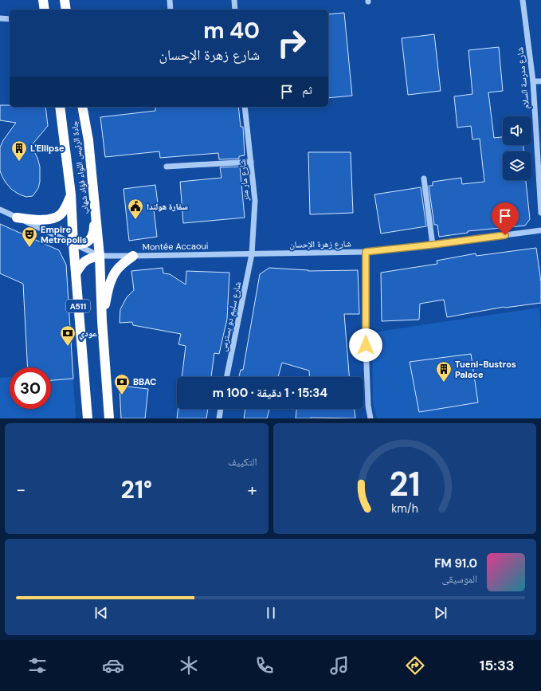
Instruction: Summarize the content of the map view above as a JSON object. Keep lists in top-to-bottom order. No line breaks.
{"streets":{"highway":["جادة الرئيس اللواء فؤاد شهاب","A511"],"street":["شارع مدرسة السلام","شارع مار متر","شارع زهرة الإحسان","Montée Accaoui","شارع سليم دو بسترس"]},"crossings":[["جادة الرئيس اللواء فؤاد شهاب","Montée Accaoui"],["شارع مار متر","شارع زهرة الإحسان"],["شارع مار متر","Montée Accaoui"],["شارع مار متر","شارع سليم دو بسترس"],["شارع زهرة الإحسان","Montée Accaoui"],["شارع زهرة الإحسان","شارع سليم دو بسترس"],["Montée Accaoui","شارع سليم دو بسترس"]],"places":{"building":["L'Ellipse","Tueni-Bustros Palace"],"public building":["سفارة هولندا"],"theatre":["Empire Metropolis"],"bank":["عودي","BBAC"]},"page":{"turn":["40 m","شارع زهرة الإحسان"],"then":"ثم","limit":"30","trip":"15:34 · 1 دقيقة · 100 m","tile":"التكييف","heat":["−","21°","+"],"song":["91.0 FM","الموسيقى"],"tabs":"15:33","gauge":["21","km/h"]}}
